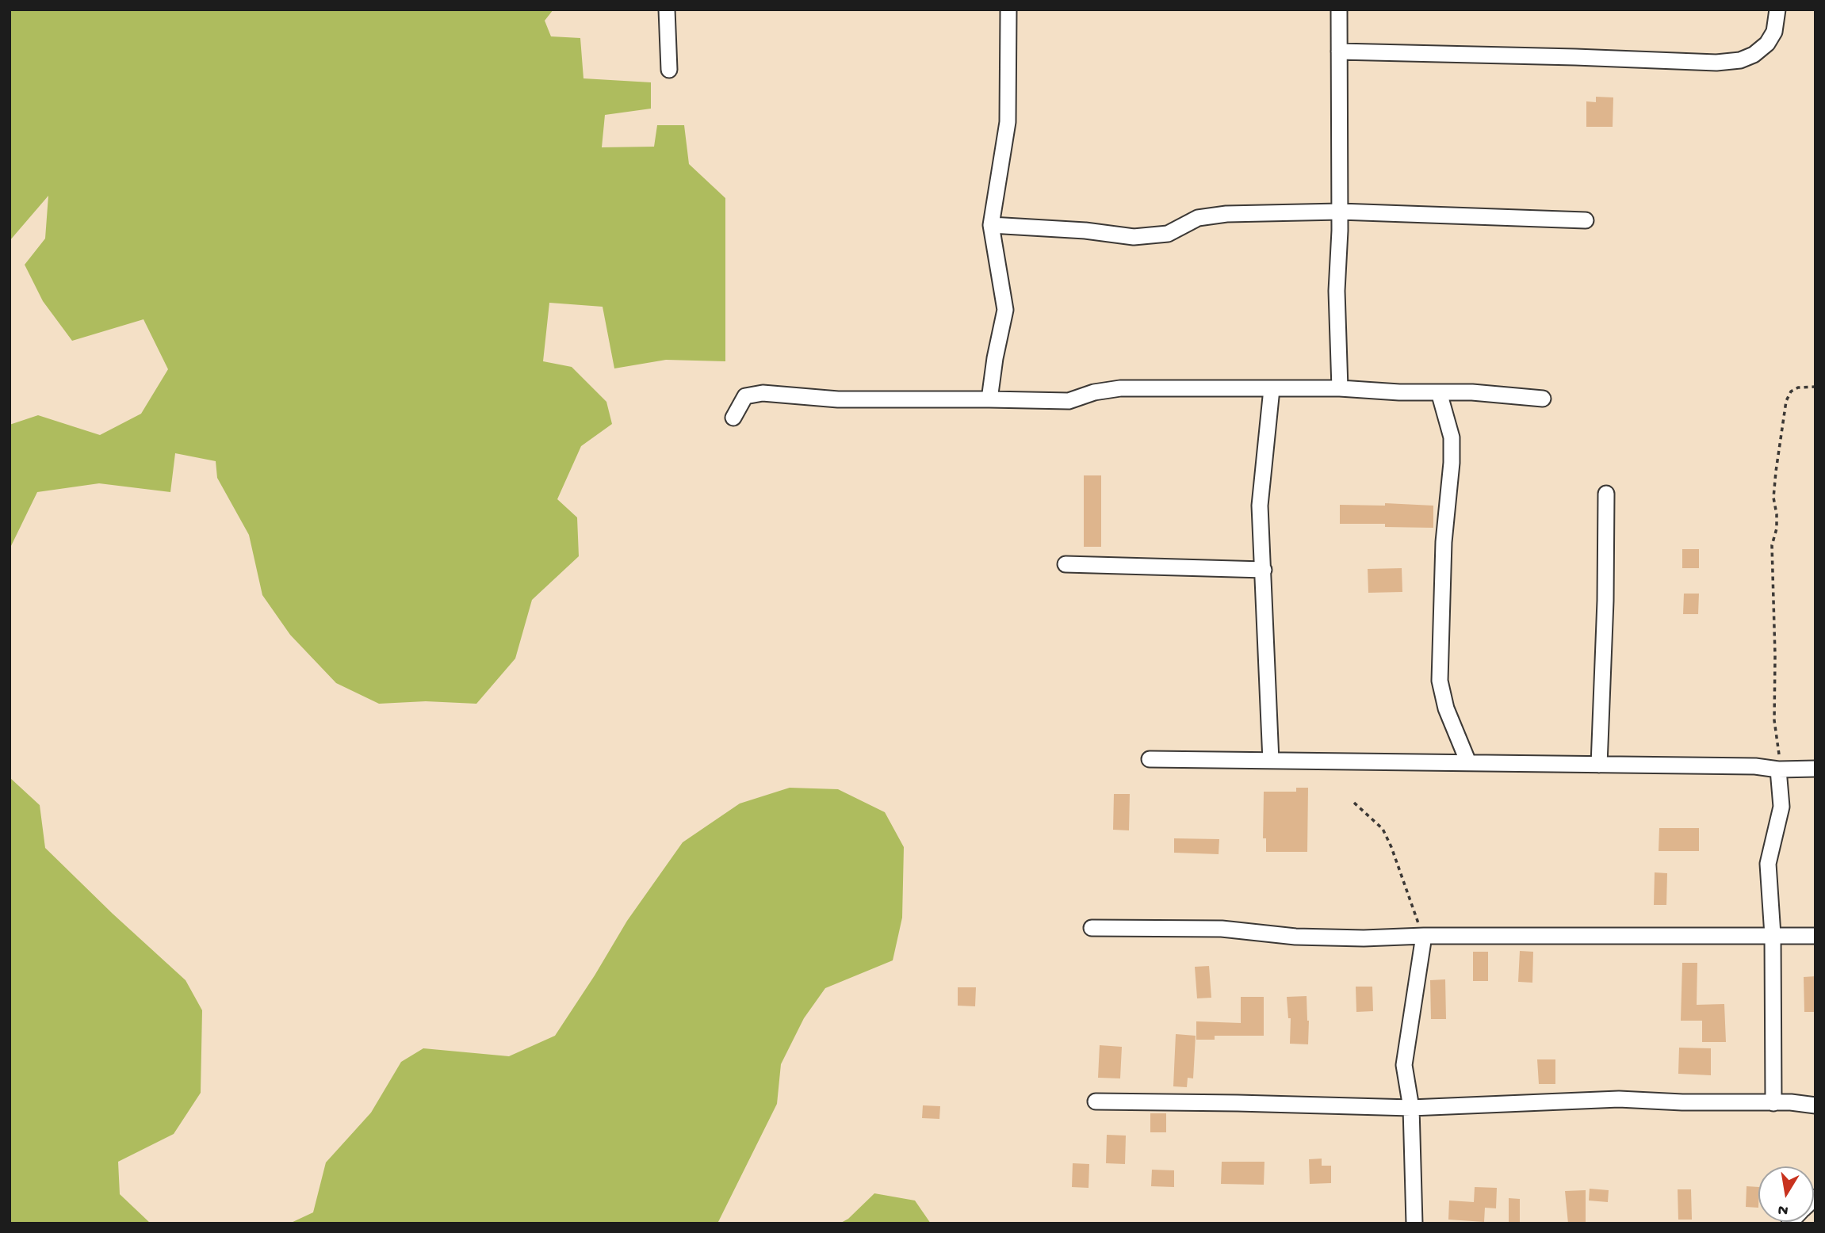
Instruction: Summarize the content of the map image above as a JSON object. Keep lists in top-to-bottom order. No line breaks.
{"north":"bottom"}
